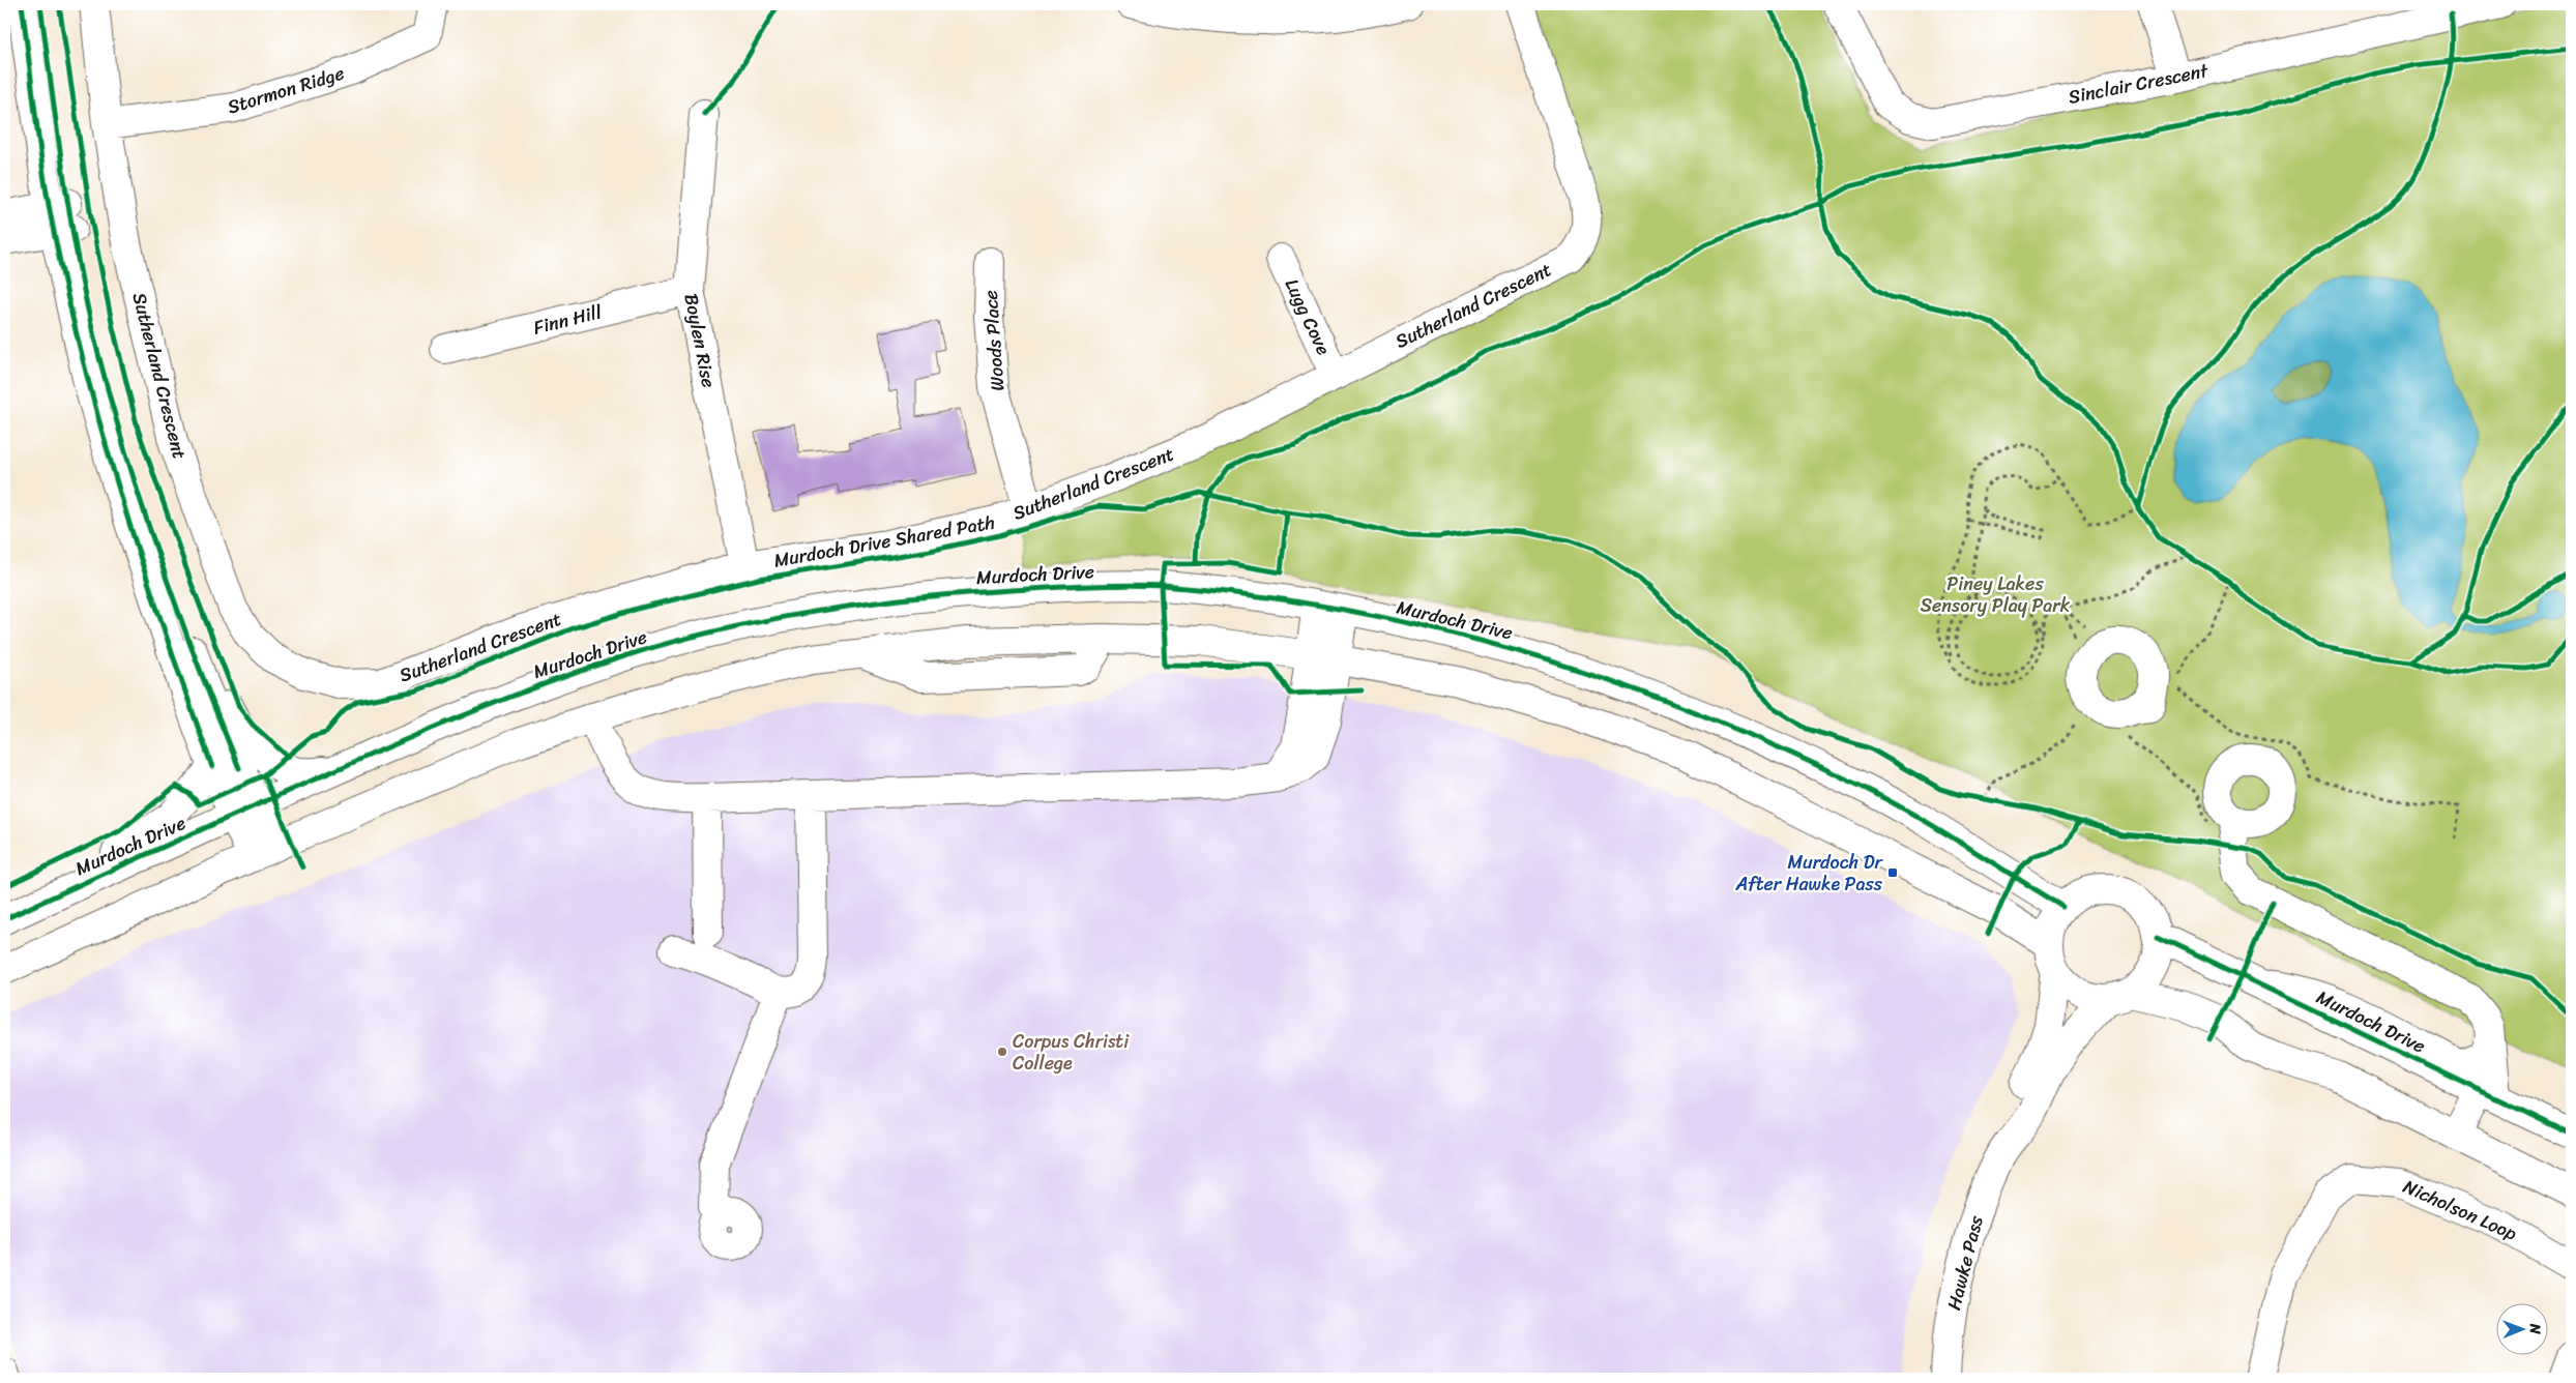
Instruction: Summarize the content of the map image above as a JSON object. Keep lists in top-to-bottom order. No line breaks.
{"streets":{"main road":["Sinclair Crescent","Stormon Ridge","Sutherland Crescent","Lugg Cove","Finn Hill","Boylen Rise","Woods Place","Murdoch Drive","Nicholson Loop","Hawke Pass"],"cycle path":["Murdoch Drive Shared Path"]},"crossings":[["Stormon Ridge","Sutherland Crescent"],["Sutherland Crescent","Lugg Cove"],["Sutherland Crescent","Boylen Rise"],["Sutherland Crescent","Woods Place"],["Finn Hill","Boylen Rise"],["Murdoch Drive","Hawke Pass"]],"parks":["Piney Lakes Sensory Play Park"],"places":{"transit":["Murdoch Dr After Hawke Pass"],"other":["Corpus Christi College"]},"north":"right"}
